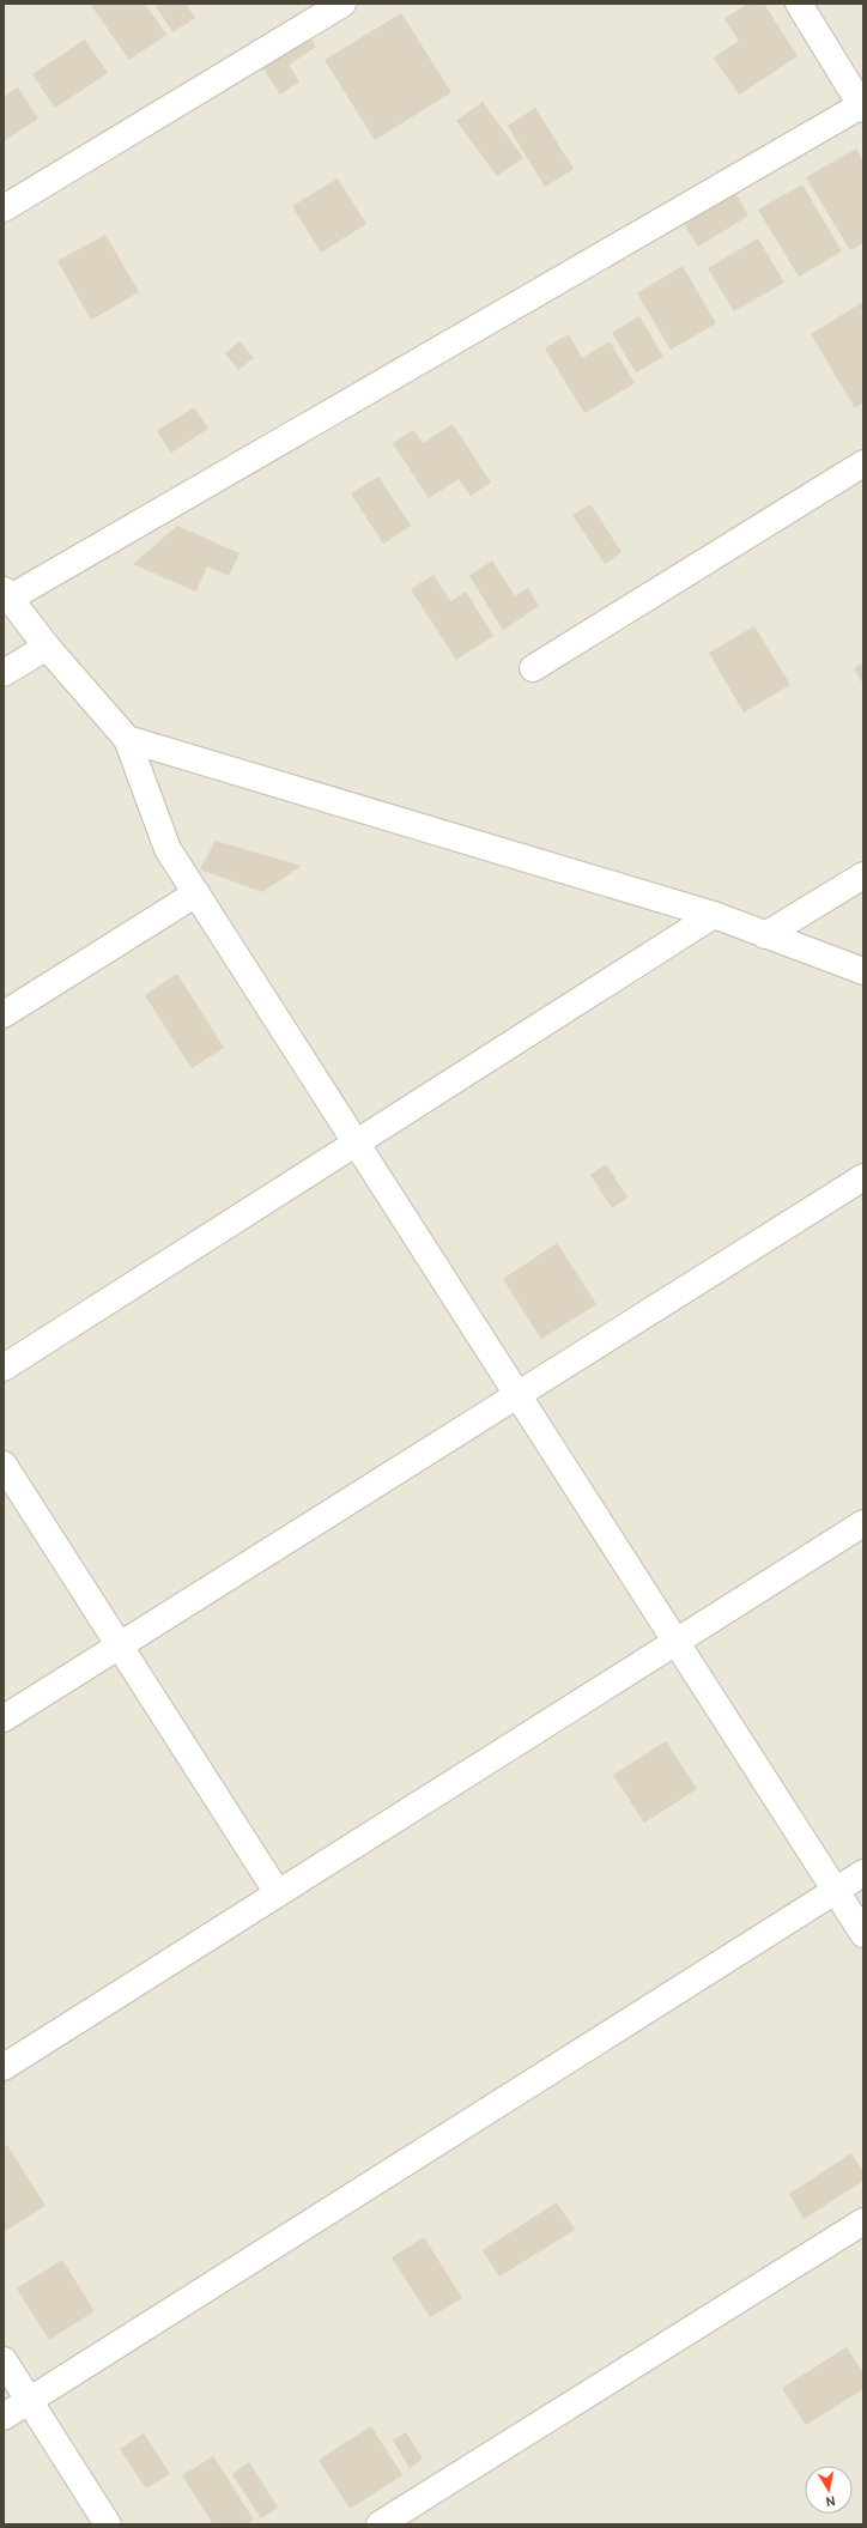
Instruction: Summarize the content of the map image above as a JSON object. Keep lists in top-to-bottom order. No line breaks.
{"north":"bottom"}
